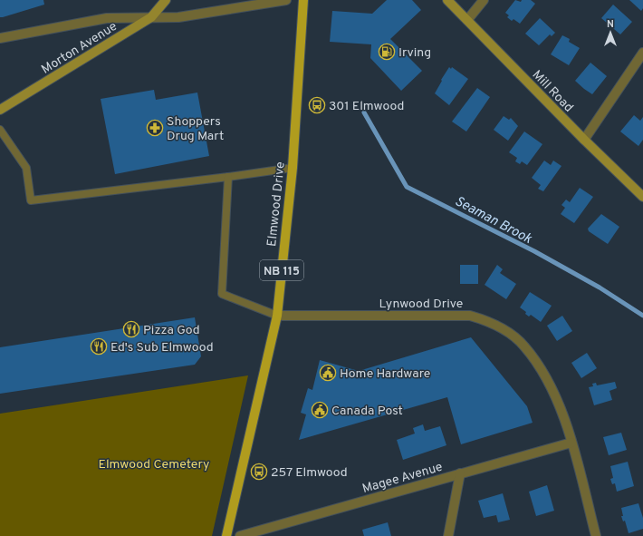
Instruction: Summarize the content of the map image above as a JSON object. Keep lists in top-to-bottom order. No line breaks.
{"streets":{"main road":["Elmwood Drive","NB 115"],"street":["Morton Avenue","Mill Road","Lynwood Drive","Magee Avenue"]},"crossings":[["Elmwood Drive","Lynwood Drive"],["Lynwood Drive","Magee Avenue"]],"water":["Seaman Brook"],"parks":["Elmwood Cemetery"],"places":{"fuel station":["Irving"],"bus stop":["301 Elmwood","257 Elmwood"],"pharmacy":["Shoppers Drug Mart"],"restaurant":["Pizza God","Ed's Sub Elmwood"],"public building":["Home Hardware","Canada Post"]},"north":"top"}
